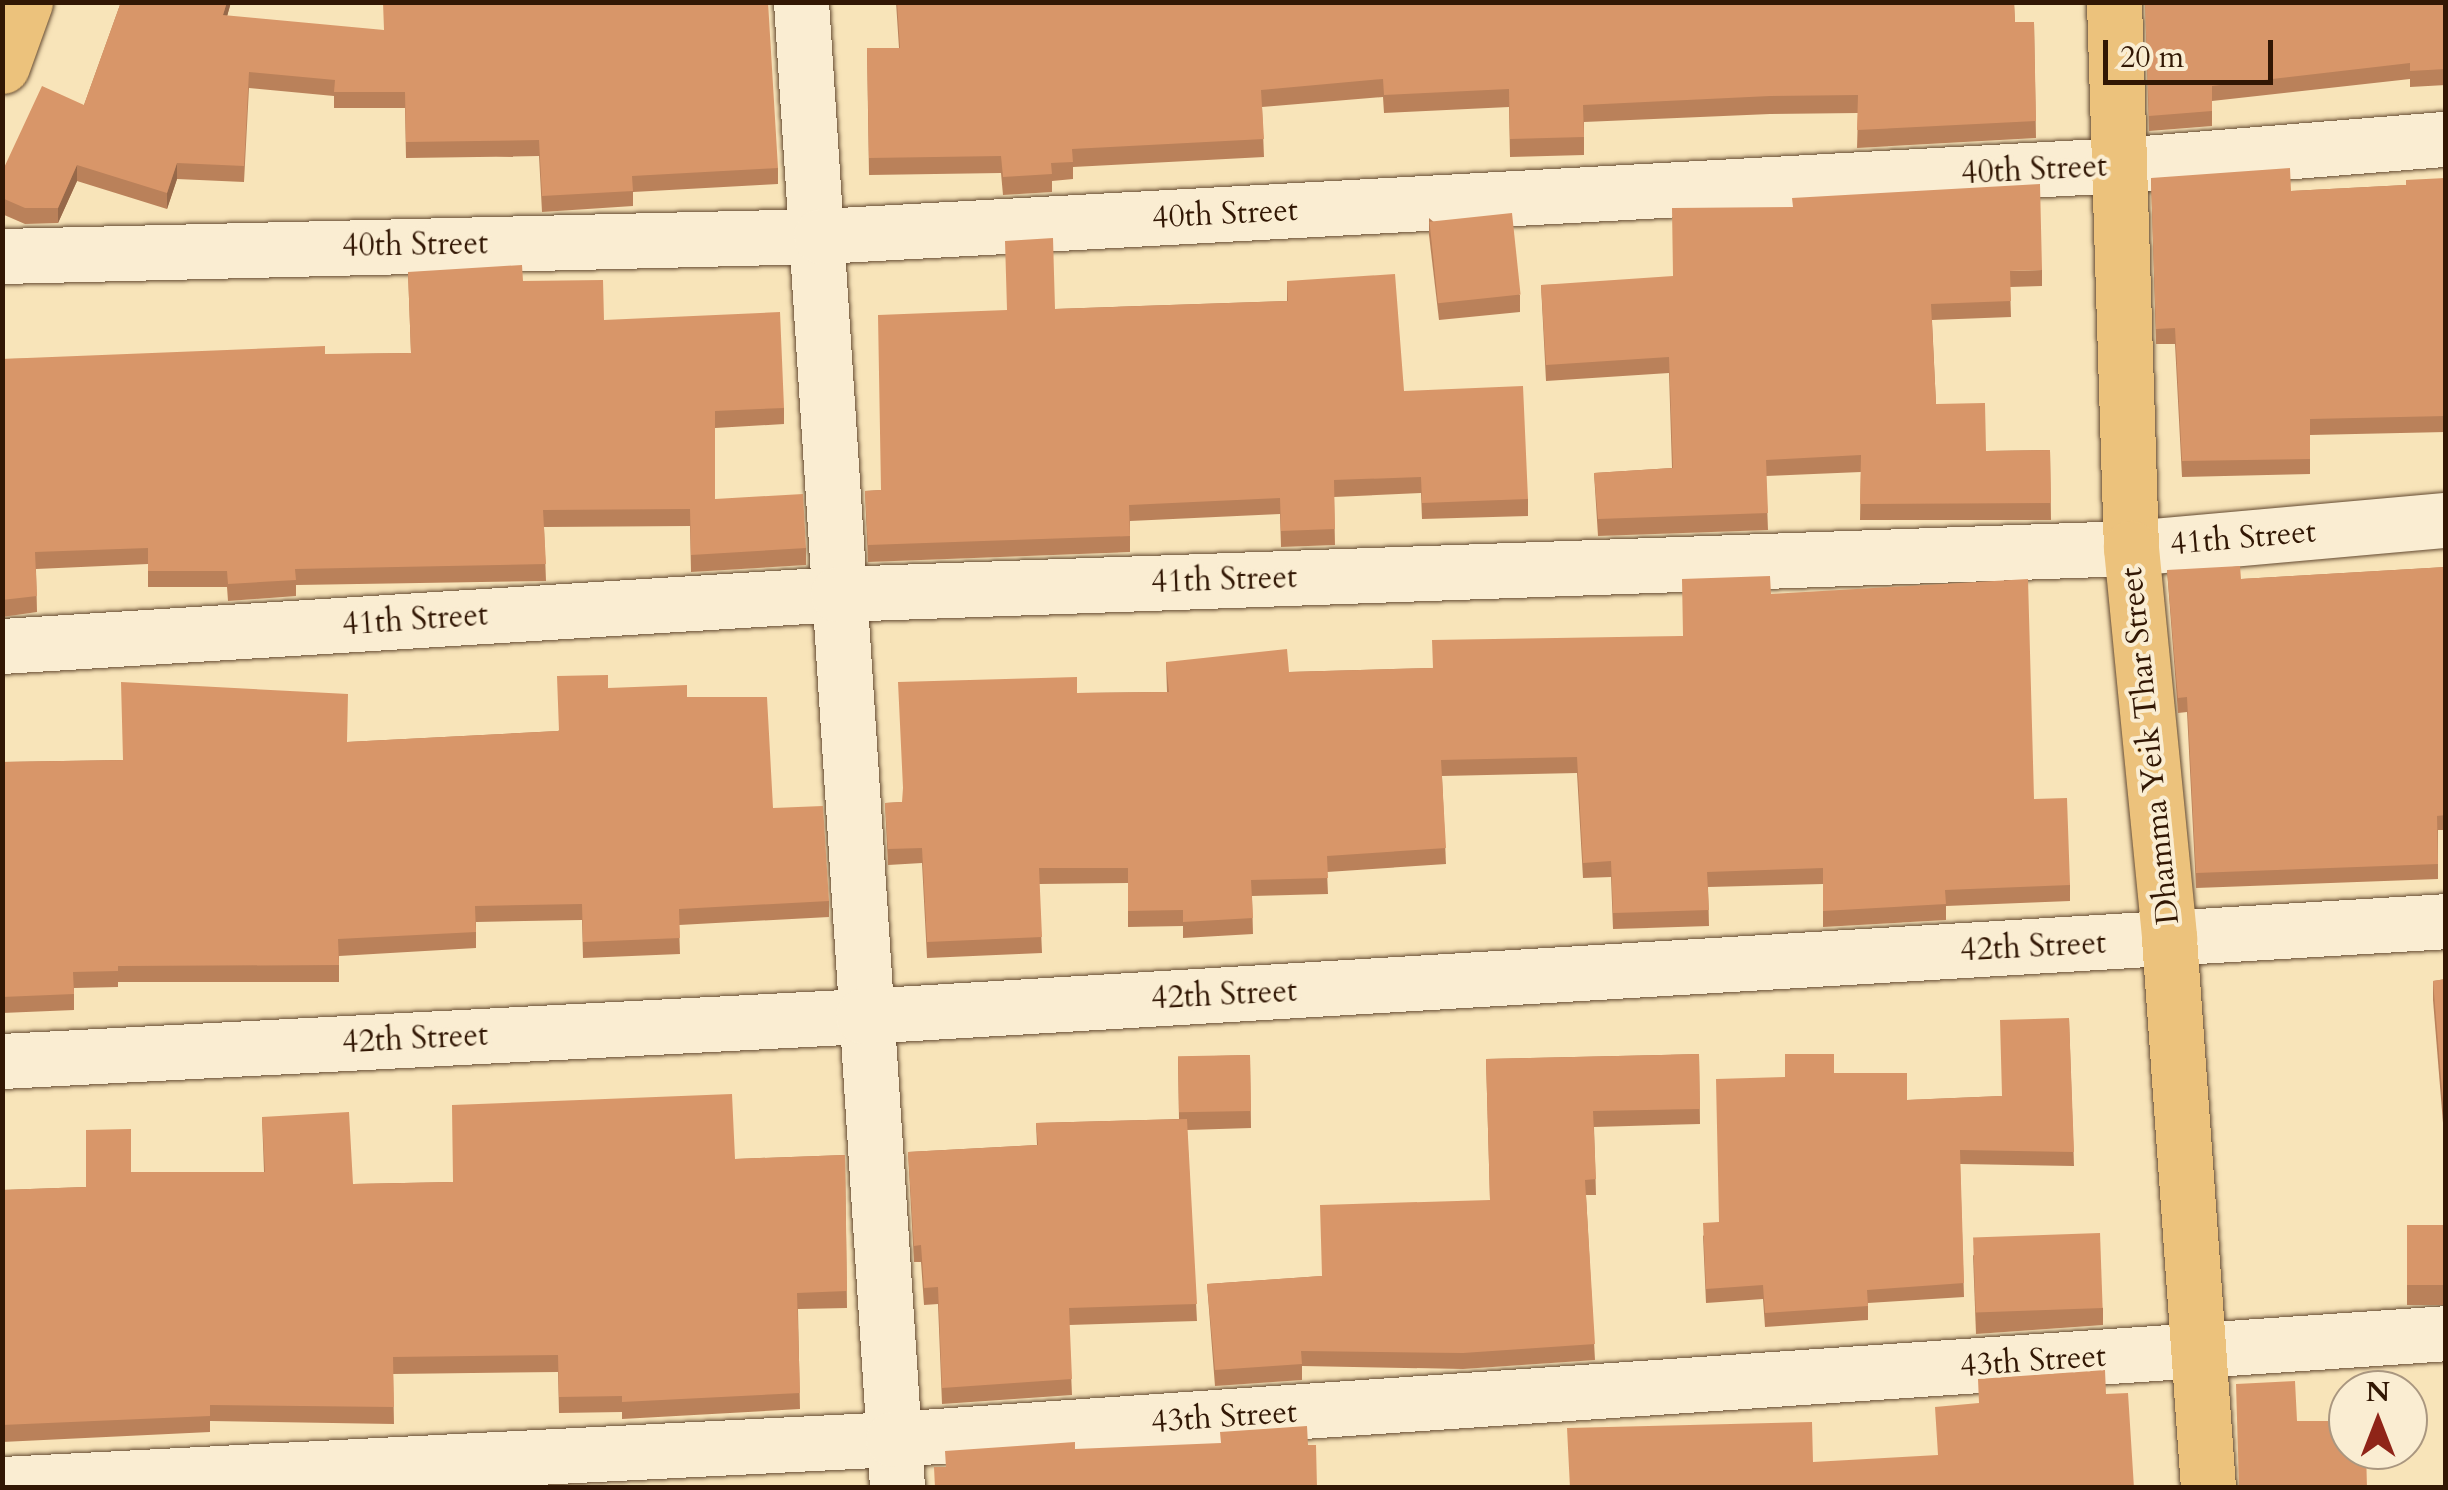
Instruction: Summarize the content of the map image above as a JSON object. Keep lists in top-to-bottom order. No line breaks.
{"streets":{"main road":["Dhamma Yeik Thar Street"],"street":["40th Street","41th Street","42th Street","43th Street"]},"crossings":[["40th Street","Dhamma Yeik Thar Street"],["41th Street","Dhamma Yeik Thar Street"],["Dhamma Yeik Thar Street","42th Street"],["Dhamma Yeik Thar Street","43th Street"]],"scale_bar":"20 m","north":"top"}
